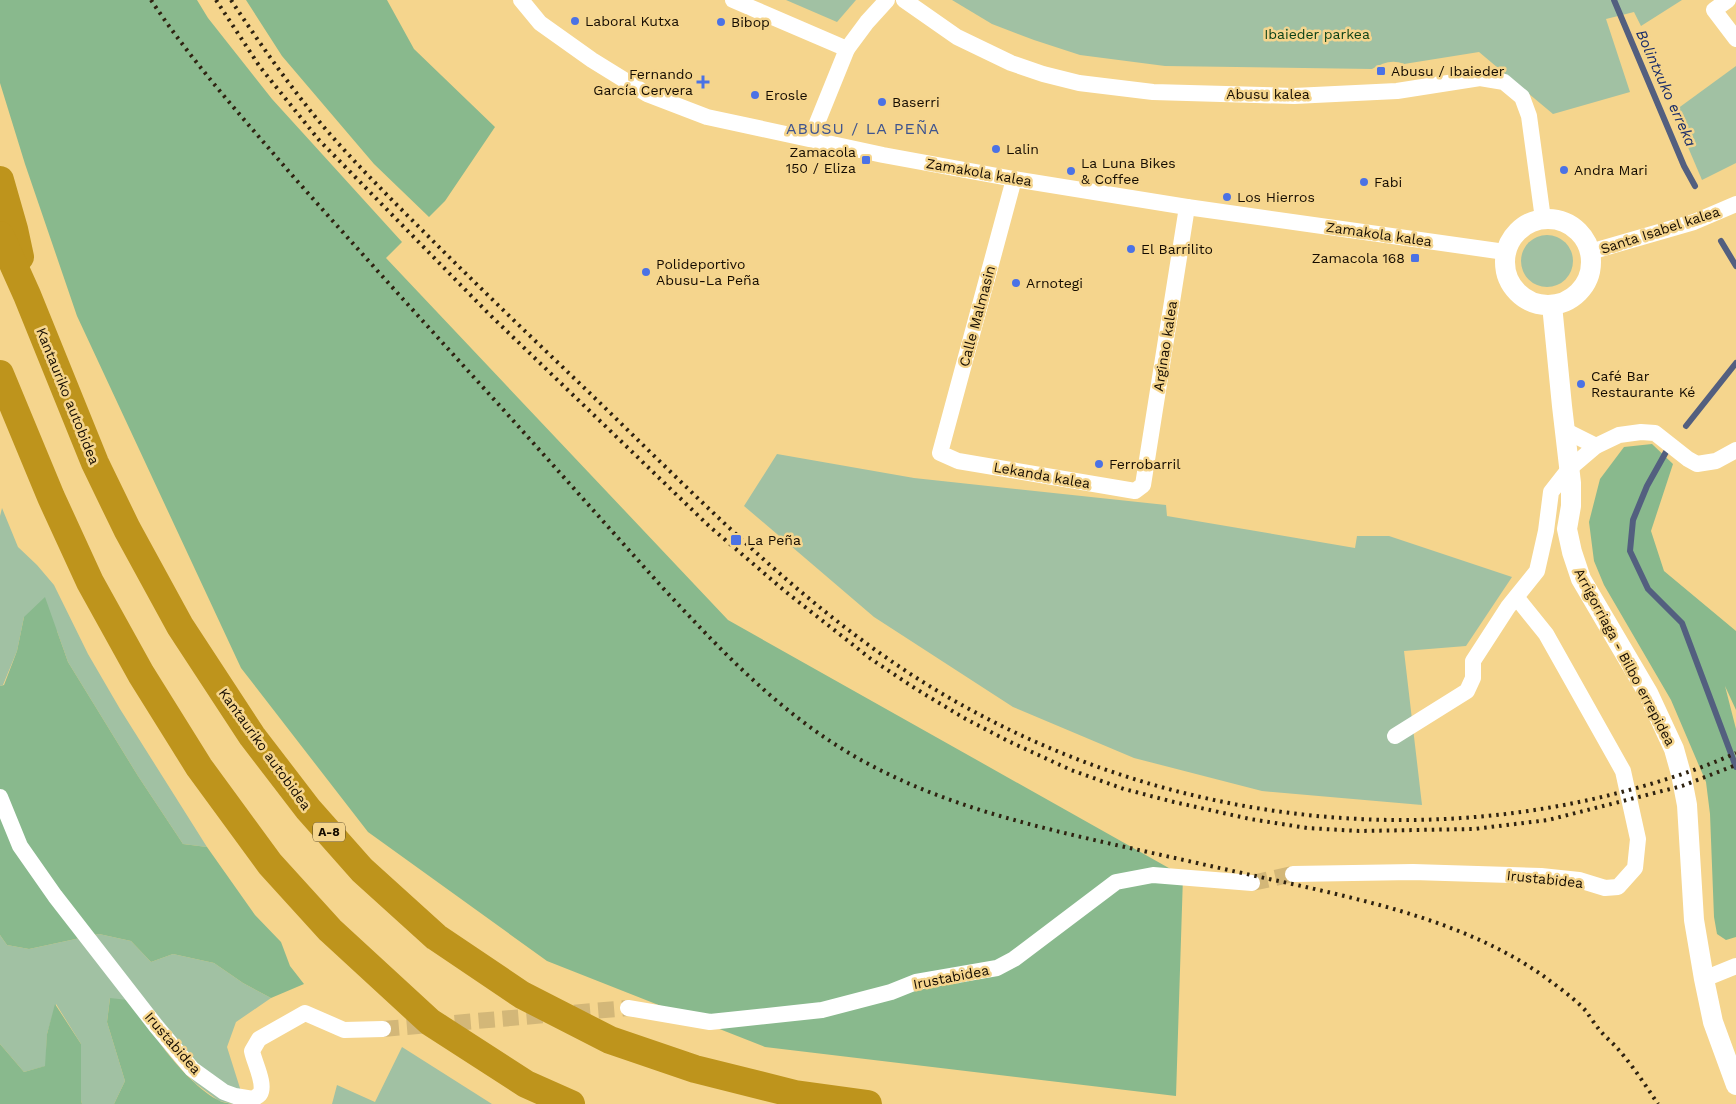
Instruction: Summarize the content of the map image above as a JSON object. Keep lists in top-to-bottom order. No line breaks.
{"streets":{"highway":["Kantauriko autobidea","A-8"],"street":["Abusu kalea","Zamakola kalea","Santa Isabel kalea","Calle Malmasin","Arginao kalea","Lekanda kalea","Arrigorriaga - Bilbo errepidea","Irustabidea"]},"crossings":[["Abusu kalea","Zamakola kalea"],["Abusu kalea","Santa Isabel kalea"],["Abusu kalea","Arrigorriaga - Bilbo errepidea"],["Zamakola kalea","Santa Isabel kalea"],["Zamakola kalea","Calle Malmasin"],["Zamakola kalea","Arginao kalea"],["Zamakola kalea","Arrigorriaga - Bilbo errepidea"],["Santa Isabel kalea","Arrigorriaga - Bilbo errepidea"],["Calle Malmasin","Lekanda kalea"],["Arginao kalea","Lekanda kalea"]],"districts":["ABUSU / LA PEÑA"],"water":["Bolintxuko erreka"],"parks":["Ibaieder parkea"],"places":{"other":["Laboral Kutxa","Bibop","Erosle","Baserri","Lalin","Andra Mari","La Luna Bikes & Coffee","Fabi","Los Hierros","El Barrilito","Polideportivo Abusu-La Peña","Arnotegi","Café Bar Restaurante Ké","Ferrobarril"],"transit":["Abusu / Ibaieder","Zamacola 150 / Eliza","Zamacola 168","La Peña"],"health":["Fernando García Cervera"]}}
